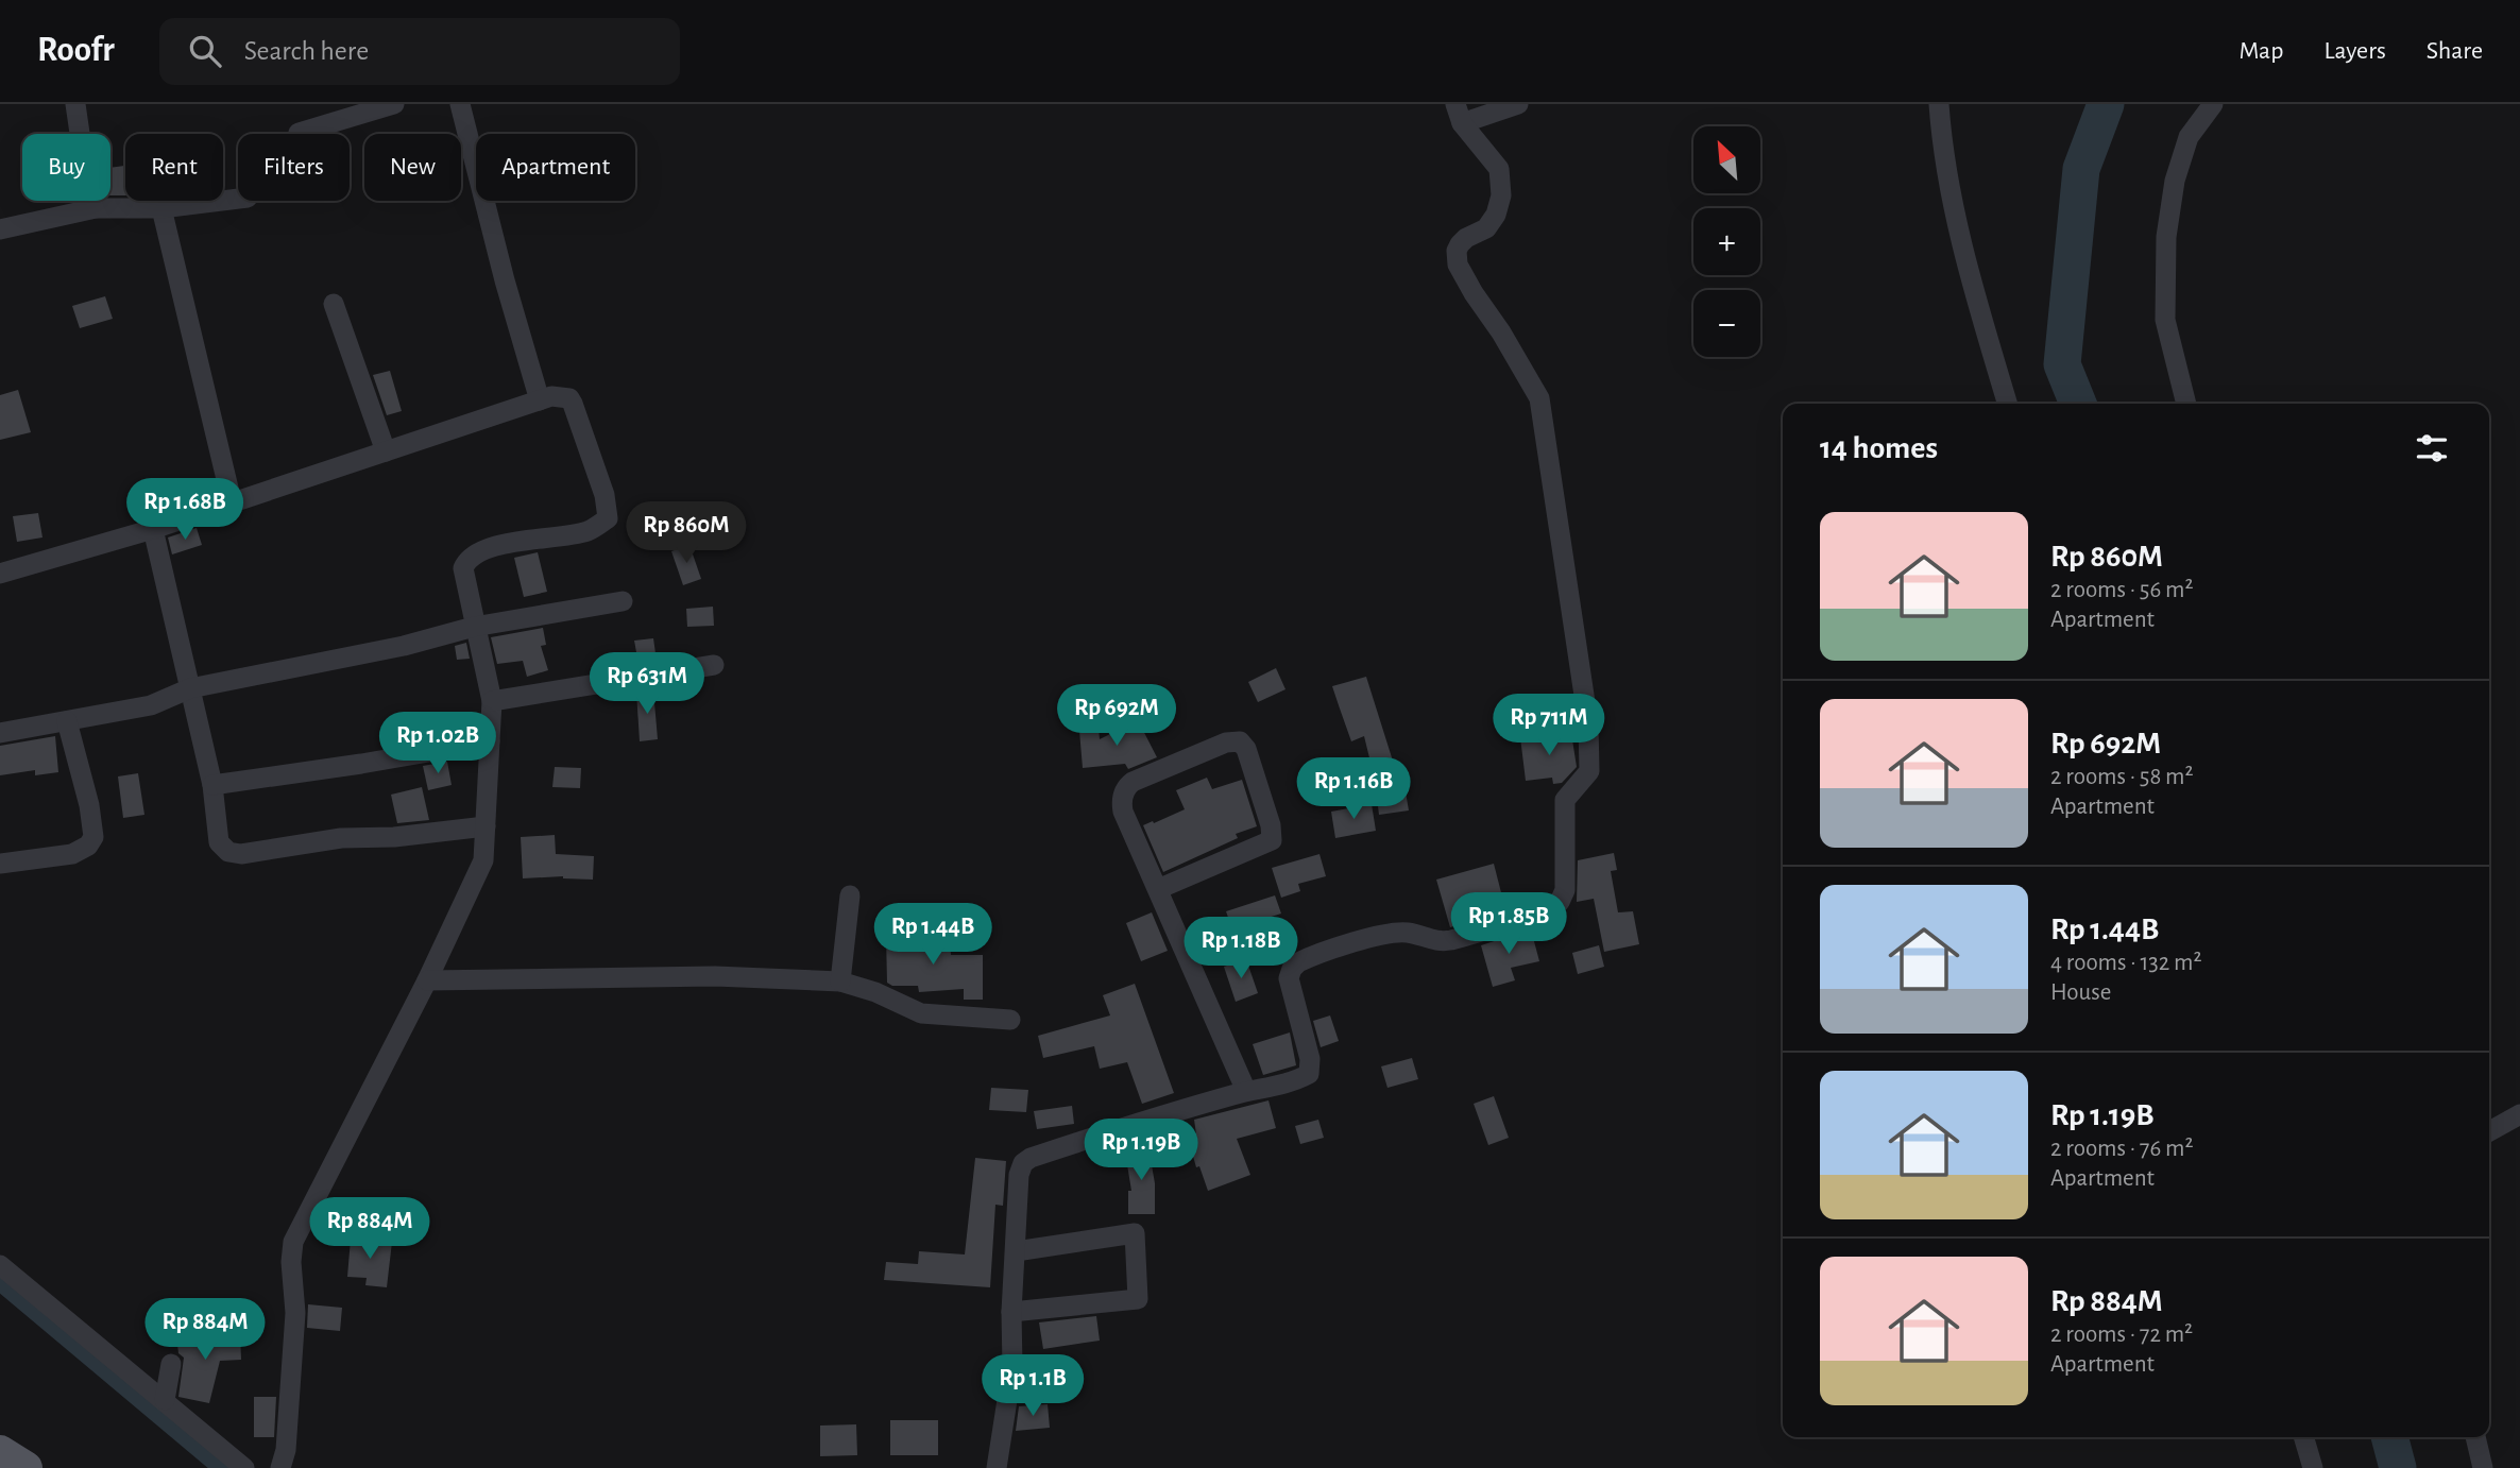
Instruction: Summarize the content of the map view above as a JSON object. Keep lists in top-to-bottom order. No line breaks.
{"north":"top left","page":{"header":"Roofr","search":"Search here","nav":["Map","Layers","Share"],"map_buttons":["+","−"],"chip":["Buy","Rent","Filters","New","Apartment"],"heading":"14 homes","price":["Rp 1.68B","Rp 860M","Rp 631M","Rp 692M","Rp 711M","Rp 1.02B","Rp 1.16B","Rp 1.85B","Rp 1.44B","Rp 1.18B","Rp 1.19B","Rp 884M","Rp 884M","Rp 1.1B"],"list":[{"name":"Rp 860M","note":"2 rooms · 56 m² · Apartment"},{"name":"Rp 692M","note":"2 rooms · 58 m² · Apartment"},{"name":"Rp 1.44B","note":"4 rooms · 132 m² · House"},{"name":"Rp 1.19B","note":"2 rooms · 76 m² · Apartment"},{"name":"Rp 884M","note":"2 rooms · 72 m² · Apartment"}]}}
